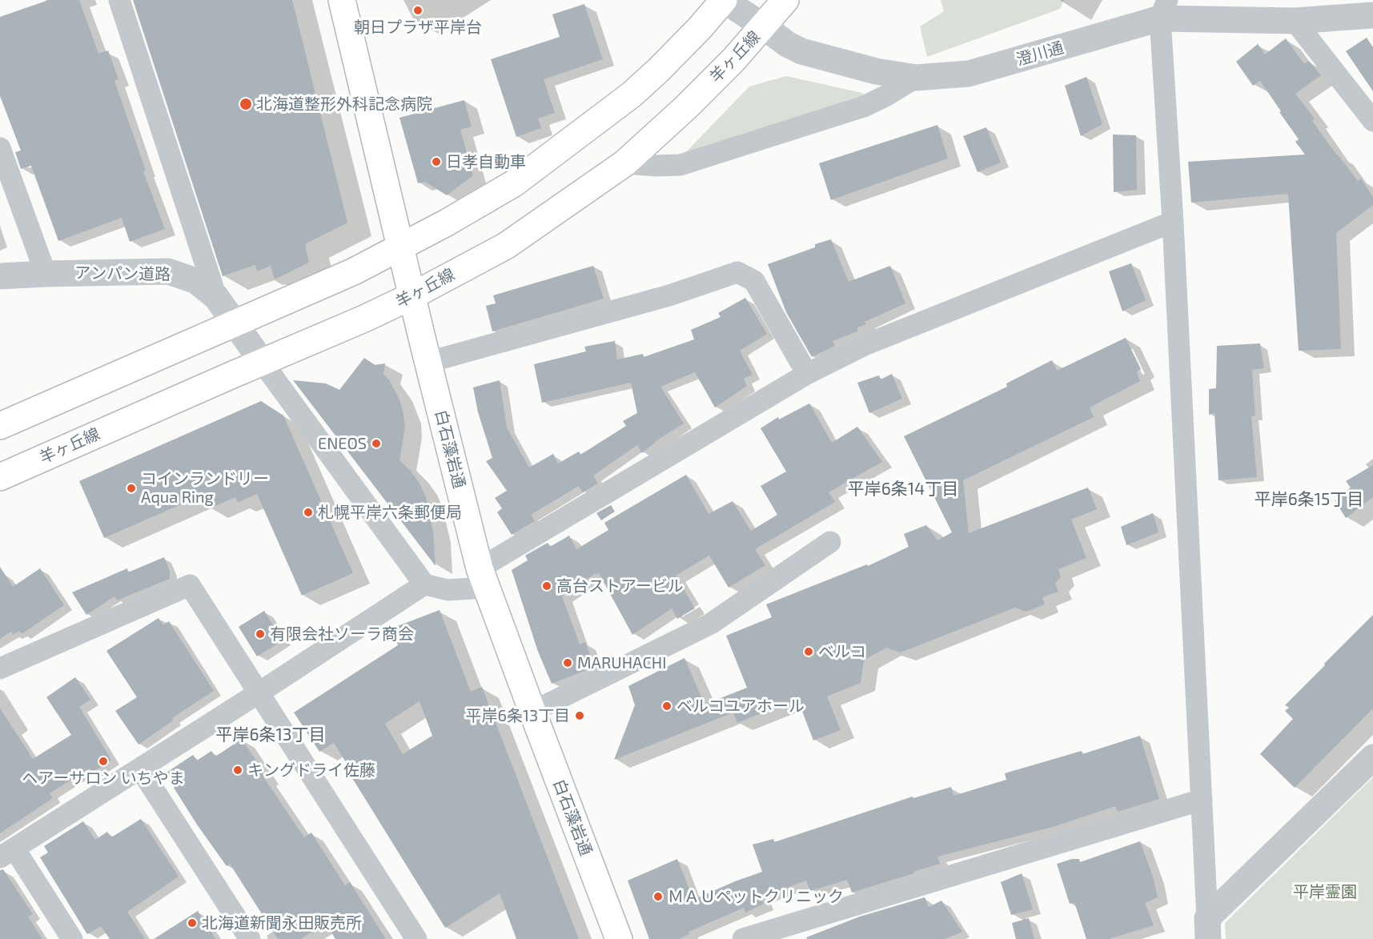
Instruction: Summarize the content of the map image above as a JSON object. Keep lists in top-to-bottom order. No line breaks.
{"streets":{"main road":["羊ヶ丘線","白石藻岩通"],"street":["澄川通","アンパン道路"]},"crossings":[["澄川通","羊ヶ丘線"],["羊ヶ丘線","アンパン道路"],["羊ヶ丘線","白石藻岩通"]],"districts":["平岸6条14丁目","平岸6条15丁目","平岸6条13丁目"],"parks":["平岸霊園"],"places":["朝日プラザ平岸台","北海道整形外科記念病院","日孝自動車","ENEOS","コインランドリー Aqua Ring","札幌平岸六条郵便局","高台ストアービル","有限会社ソーラ商会","ベルコ","MARUHACHI","ベルコユアホール","平岸6条13丁目","ヘアーサロン いちやま","キングドライ佐藤","ＭＡＵペットクリニック","北海道新聞永田販売所"]}
